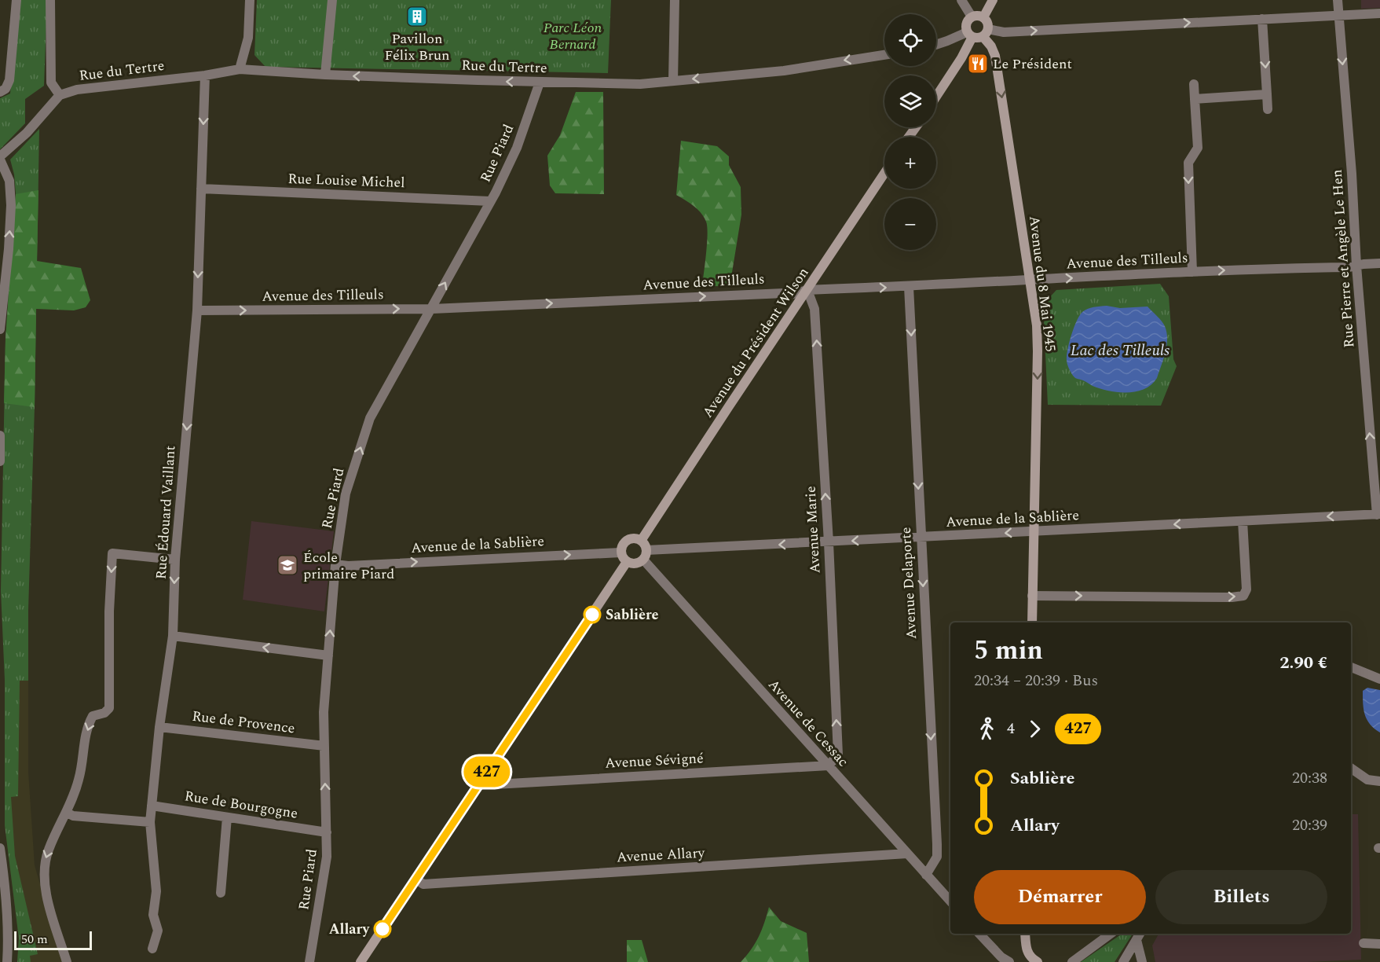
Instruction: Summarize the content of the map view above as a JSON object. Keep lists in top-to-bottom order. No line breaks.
{"streets":{"street":["Rue du Tertre","Rue Piard","Rue Louise Michel","Rue Pierre et Angèle Le Hen","Avenue des Tilleuls","Avenue du 8 Mai 1945","Avenue du Président Wilson","Rue Édouard Vaillant","Avenue de la Sablière","Avenue Marie","Avenue Delaporte","Rue de Provence","Avenue de Cessac","Avenue Sévigné","Rue de Bourgogne","Avenue Allary"]},"crossings":[["Rue du Tertre","Rue Piard"],["Rue du Tertre","Rue Édouard Vaillant"],["Rue Piard","Rue Louise Michel"],["Rue Piard","Avenue des Tilleuls"],["Rue Piard","Avenue de la Sablière"],["Rue Piard","Rue de Provence"],["Rue Piard","Rue de Bourgogne"],["Rue Louise Michel","Rue Édouard Vaillant"],["Rue Pierre et Angèle Le Hen","Avenue des Tilleuls"],["Rue Pierre et Angèle Le Hen","Avenue de la Sablière"],["Avenue des Tilleuls","Avenue du 8 Mai 1945"],["Avenue des Tilleuls","Avenue du Président Wilson"],["Avenue des Tilleuls","Rue Édouard Vaillant"],["Avenue des Tilleuls","Avenue Marie"],["Avenue des Tilleuls","Avenue Delaporte"],["Avenue du 8 Mai 1945","Avenue de la Sablière"],["Avenue du Président Wilson","Avenue de la Sablière"],["Avenue du Président Wilson","Avenue Marie"],["Avenue du Président Wilson","Avenue de Cessac"],["Rue Édouard Vaillant","Rue de Provence"],["Rue Édouard Vaillant","Rue de Bourgogne"],["Avenue de la Sablière","Avenue Marie"],["Avenue de la Sablière","Avenue Delaporte"],["Avenue de la Sablière","Avenue de Cessac"],["Avenue Marie","Avenue de Cessac"],["Avenue Marie","Avenue Sévigné"],["Avenue Delaporte","Avenue de Cessac"],["Avenue de Cessac","Avenue Sévigné"],["Avenue de Cessac","Avenue Allary"]],"one_way":["Rue du Tertre","Rue Piard","Avenue des Tilleuls","Avenue du 8 Mai 1945","Rue Édouard Vaillant","Avenue Marie","Avenue Delaporte"],"water":["Lac des Tilleuls"],"parks":["Parc Léon Bernard"],"places":{"building":["Pavillon Félix Brun"],"restaurant":["Le Président"],"school or university":["École primaire Piard"],"other":["Sablière","Allary"]},"lines":["bus line 427"],"scale_bar":"50 m","page":{"on_map":"427","map_buttons":["+","−"],"heading":["5 min","20:34 – 20:39 · Bus","2.90 €"],"legs":["4","427"],"list":[{"name":"Sablière","value":"20:38"},{"name":"Allary","value":"20:39"}],"buttons":["Démarrer","Billets"],"scale":"50 m"}}
